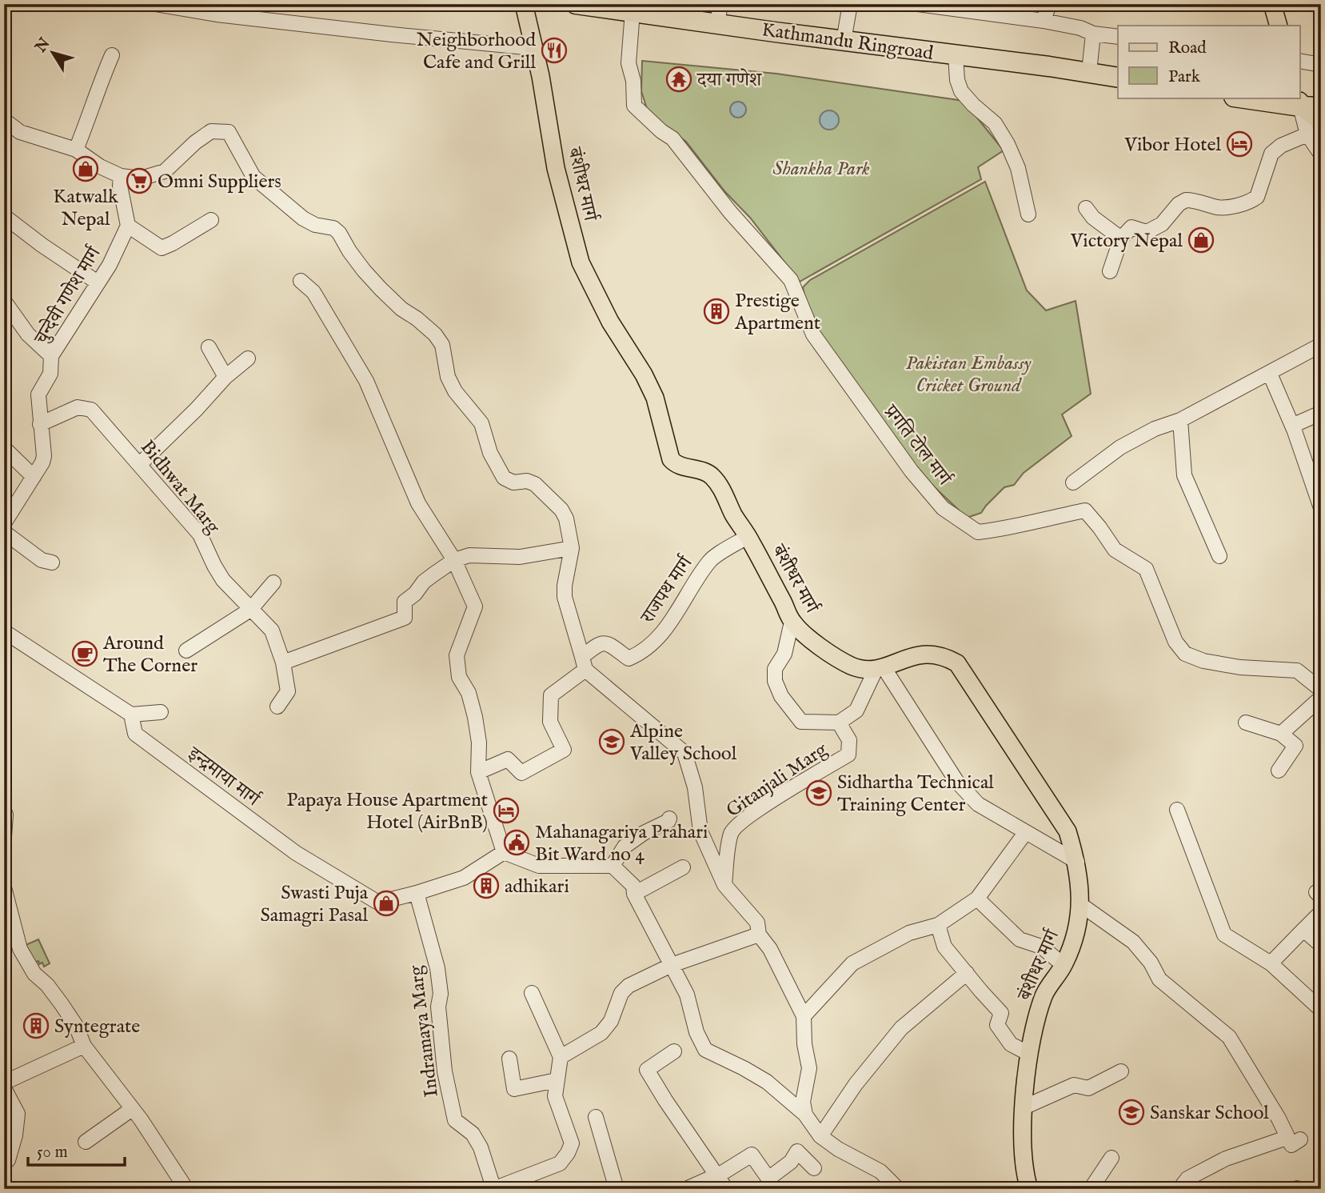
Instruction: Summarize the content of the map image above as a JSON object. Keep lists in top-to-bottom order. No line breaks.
{"streets":{"highway":["Kathmandu Ringroad"],"main road":["बंशीधर मार्ग"],"street":["चुन्देवी गणेश मार्ग","प्रगति टोल मार्ग","Bidhwat Marg","राजपथ मार्ग","इन्द्रमाया मार्ग","Gitanjali Marg","Indramaya Marg"]},"crossings":[["Kathmandu Ringroad","प्रगति टोल मार्ग"],["बंशीधर मार्ग","राजपथ मार्ग"],["बंशीधर मार्ग","Gitanjali Marg"],["चुन्देवी गणेश मार्ग","Bidhwat Marg"],["इन्द्रमाया मार्ग","Indramaya Marg"]],"parks":["Shankha Park","Pakistan Embassy Cricket Ground"],"places":{"restaurant":["Neighborhood Cafe and Grill"],"temple":["दया गणेश"],"hotel":["Vibor Hotel","Papaya House Apartment Hotel (AirBnB)"],"shop":["Katwalk Nepal","Victory Nepal","Swasti Puja Samagri Pasal"],"supermarket":["Omni Suppliers"],"building":["Prestige Apartment","adhikari","Syntegrate"],"cafe":["Around The Corner"],"school or university":["Alpine Valley School","Sidhartha Technical Training Center","Sanskar School"],"public building":["Mahanagariya Prahari Bit Ward no 4"]},"legend":["Road","Park"],"scale_bar":"50 m","north":"top left"}
